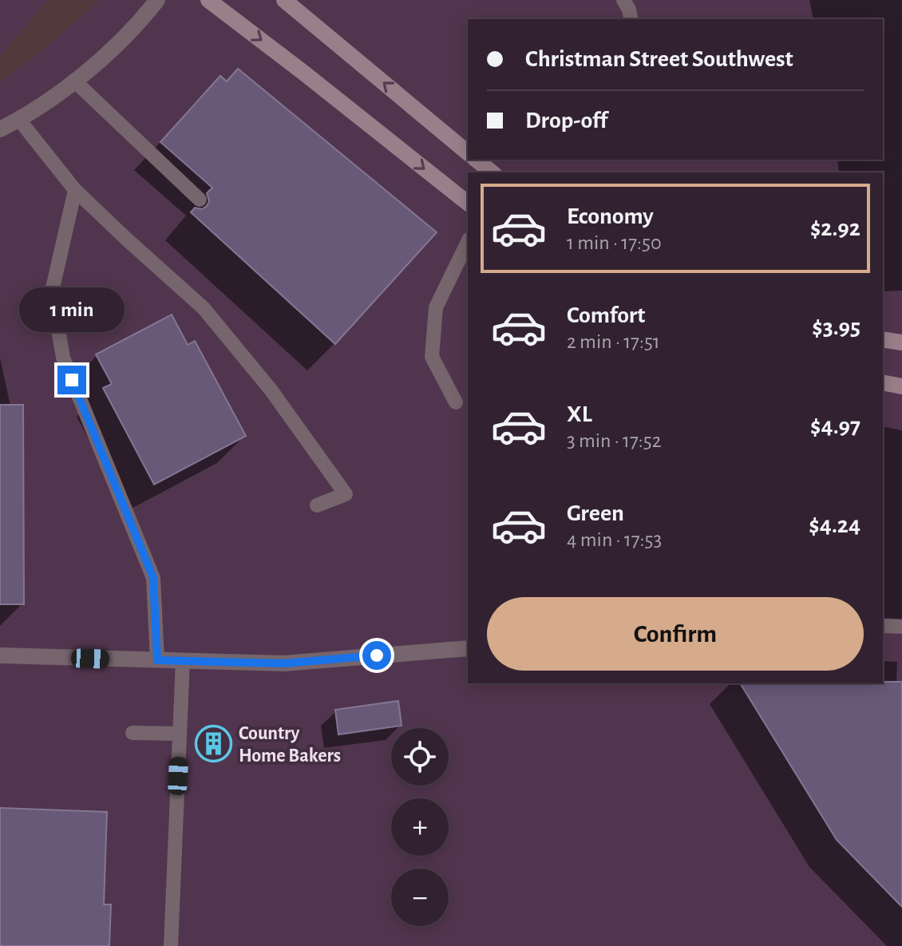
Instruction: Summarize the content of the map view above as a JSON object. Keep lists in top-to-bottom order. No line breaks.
{"places":{"building":["Country Home Bakers"]},"page":{"banner":["Christman Street Southwest","Drop-off"],"list":[{"name":"Economy","note":"1 min · 17:50","value":"$2.92"},{"name":"Comfort","note":"2 min · 17:51","value":"$3.95"},{"name":"XL","note":"3 min · 17:52","value":"$4.97"},{"name":"Green","note":"4 min · 17:53","value":"$4.24"}],"bubble":"1 min","buttons":"Confirm","map_buttons":["+","−"]}}
